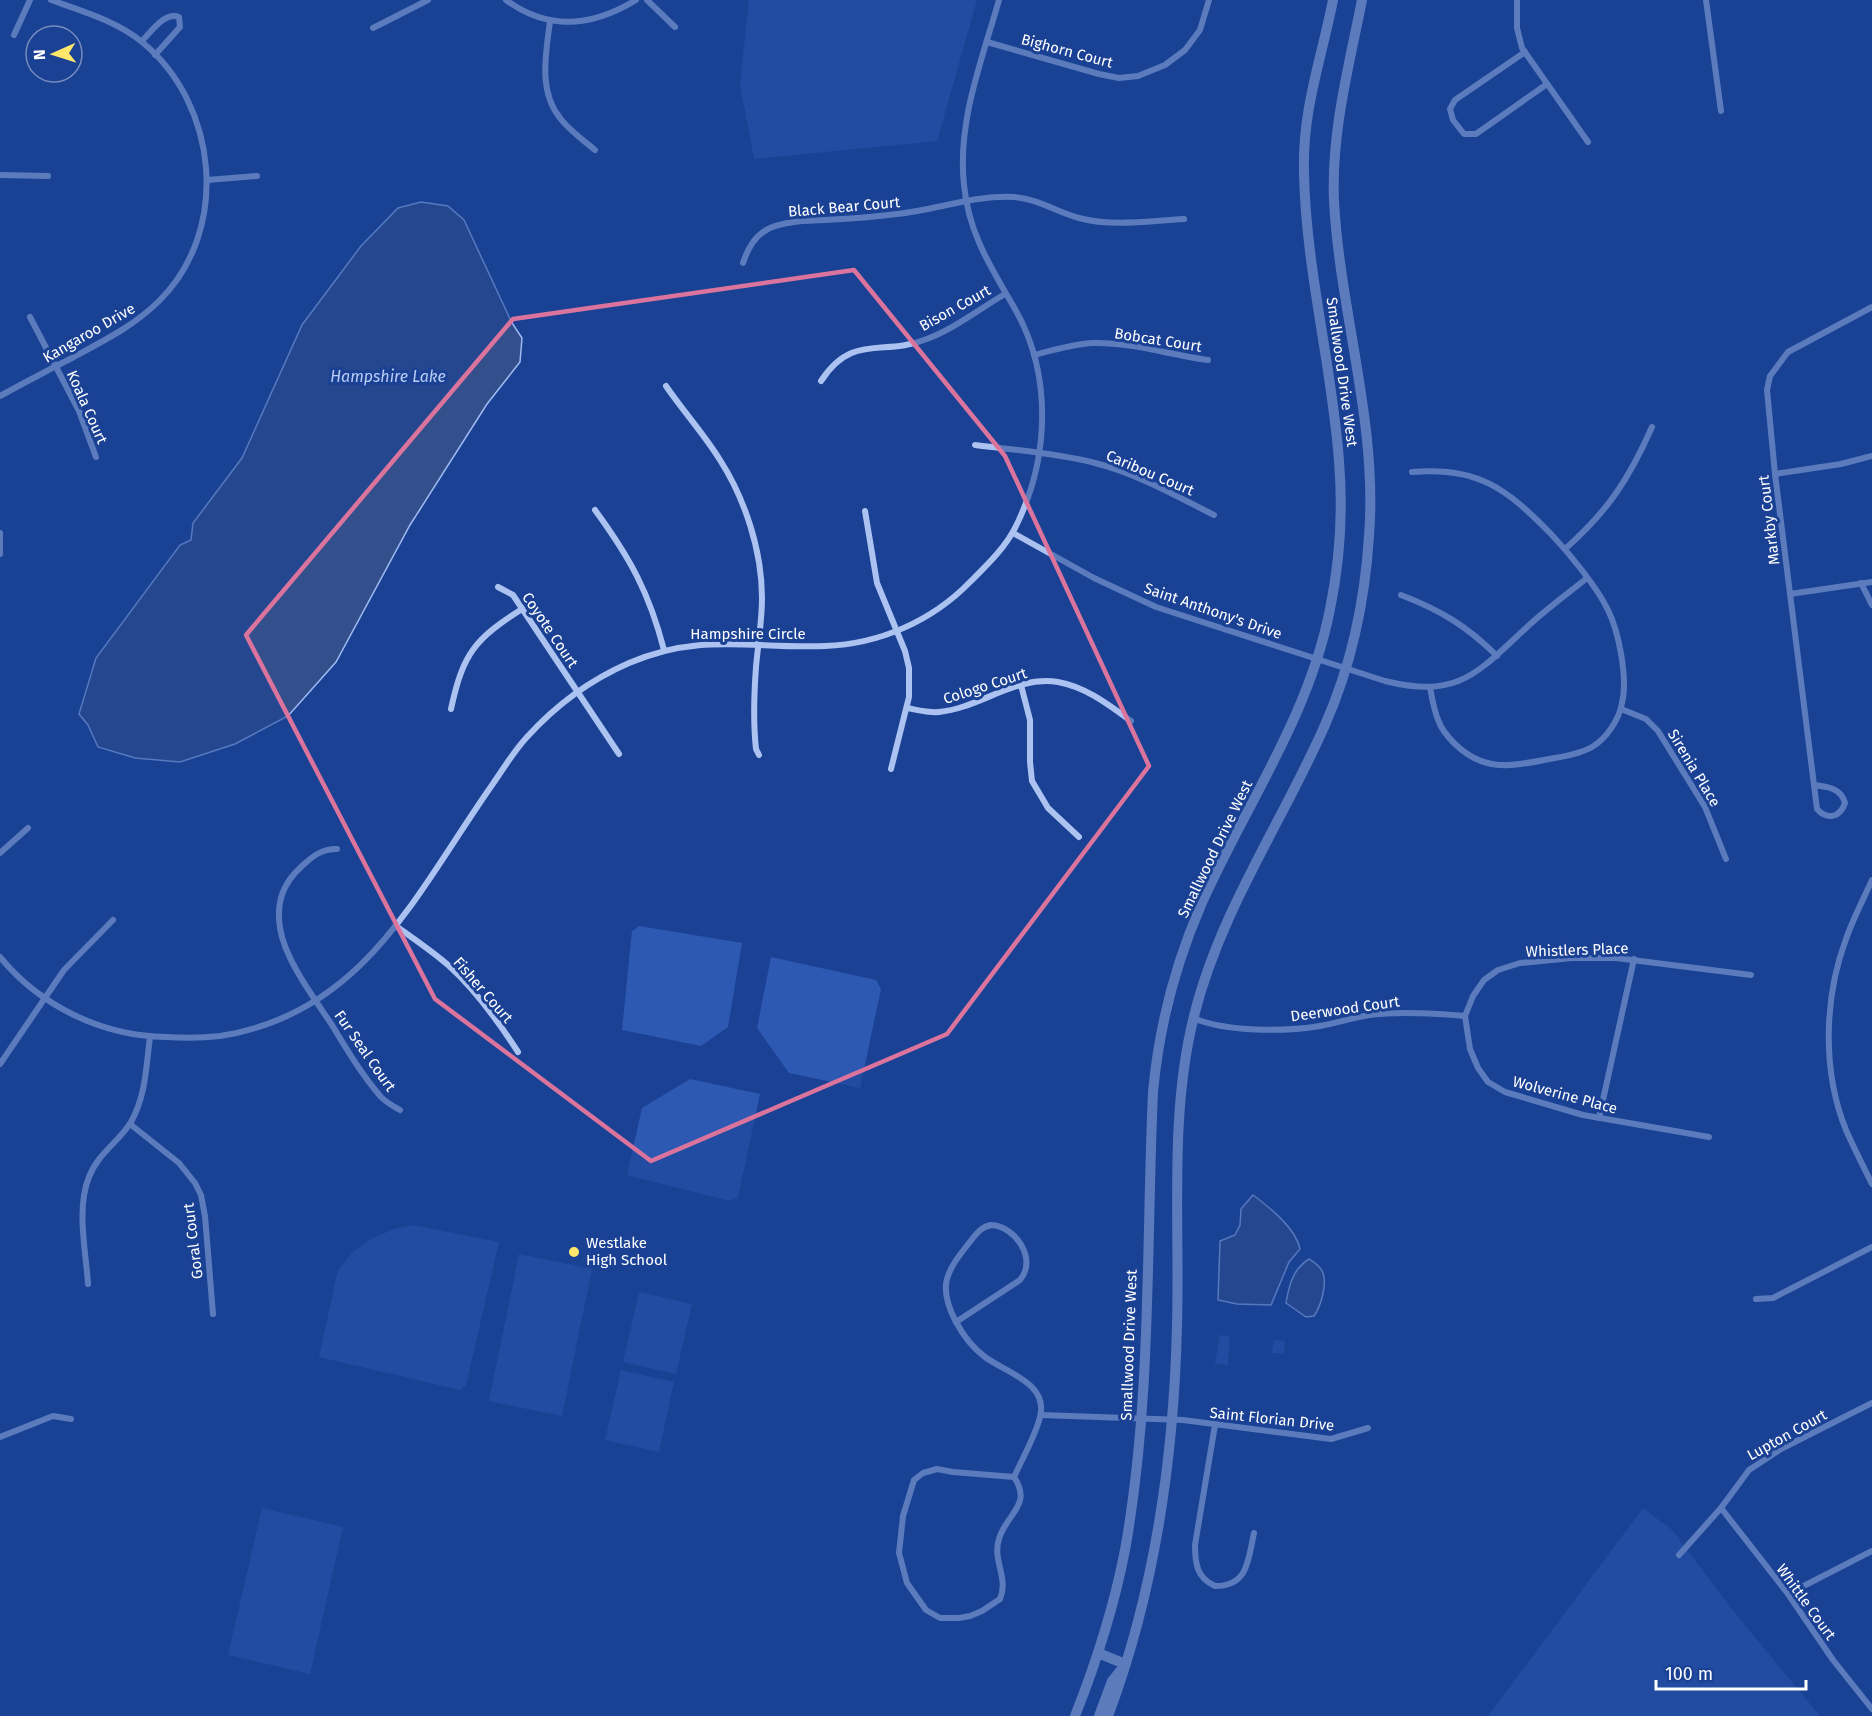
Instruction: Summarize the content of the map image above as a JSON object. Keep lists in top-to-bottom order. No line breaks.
{"streets":{"street":["Bighorn Court","Black Bear Court","Bison Court","Kangaroo Drive","Bobcat Court","Smallwood Drive West","Koala Court","Caribou Court","Markby Court","Saint Anthony's Drive","Coyote Court","Hampshire Circle","Cologo Court","Sirenia Place","Whistlers Place","Fisher Court","Deerwood Court","Fur Seal Court","Wolverine Place","Goral Court","Saint Florian Drive","Lupton Court","Whittle Court"]},"crossings":[["Bighorn Court","Hampshire Circle"],["Black Bear Court","Hampshire Circle"],["Bison Court","Hampshire Circle"],["Kangaroo Drive","Koala Court"],["Bobcat Court","Hampshire Circle"],["Smallwood Drive West","Saint Anthony's Drive"],["Smallwood Drive West","Deerwood Court"],["Smallwood Drive West","Saint Florian Drive"],["Caribou Court","Hampshire Circle"],["Saint Anthony's Drive","Hampshire Circle"],["Coyote Court","Hampshire Circle"],["Hampshire Circle","Fisher Court"],["Hampshire Circle","Fur Seal Court"],["Whistlers Place","Deerwood Court"],["Whistlers Place","Wolverine Place"],["Deerwood Court","Wolverine Place"],["Lupton Court","Whittle Court"]],"water":["Hampshire Lake"],"places":["Westlake High School"],"scale_bar":"100 m","north":"left"}
